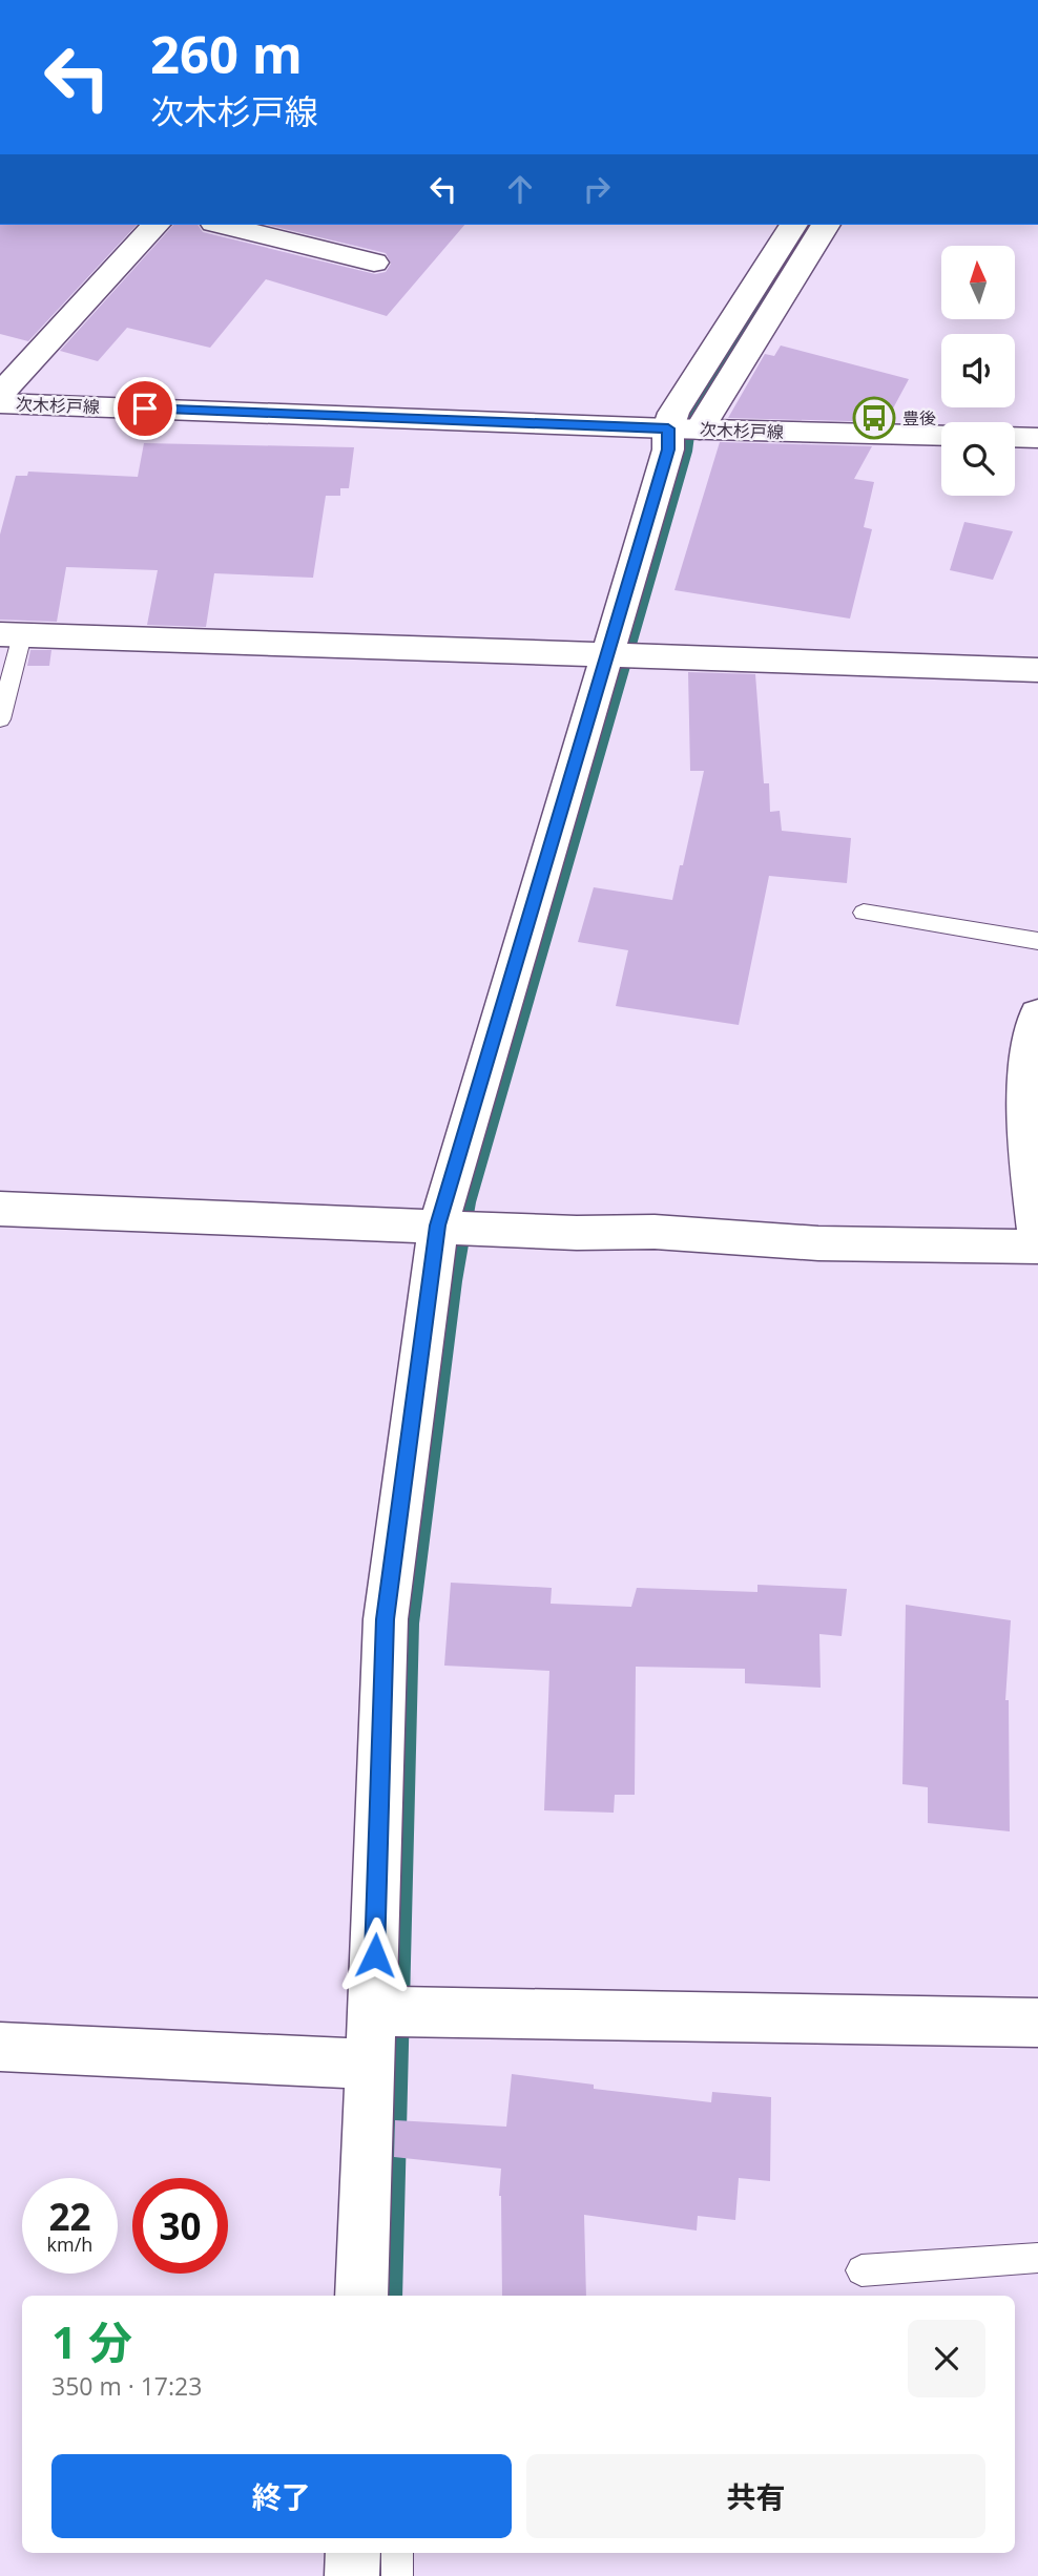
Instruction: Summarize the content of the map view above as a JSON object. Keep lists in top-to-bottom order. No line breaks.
{"streets":{"street":["次木杉戸線"]},"places":{"bus stop":["豊後"]},"north":"top","page":{"turn":["260 m","次木杉戸線"],"speed":"22 km/h","limit":"30","heading":["1 分","350 m · 17:23"],"buttons":["終了","共有"]}}
